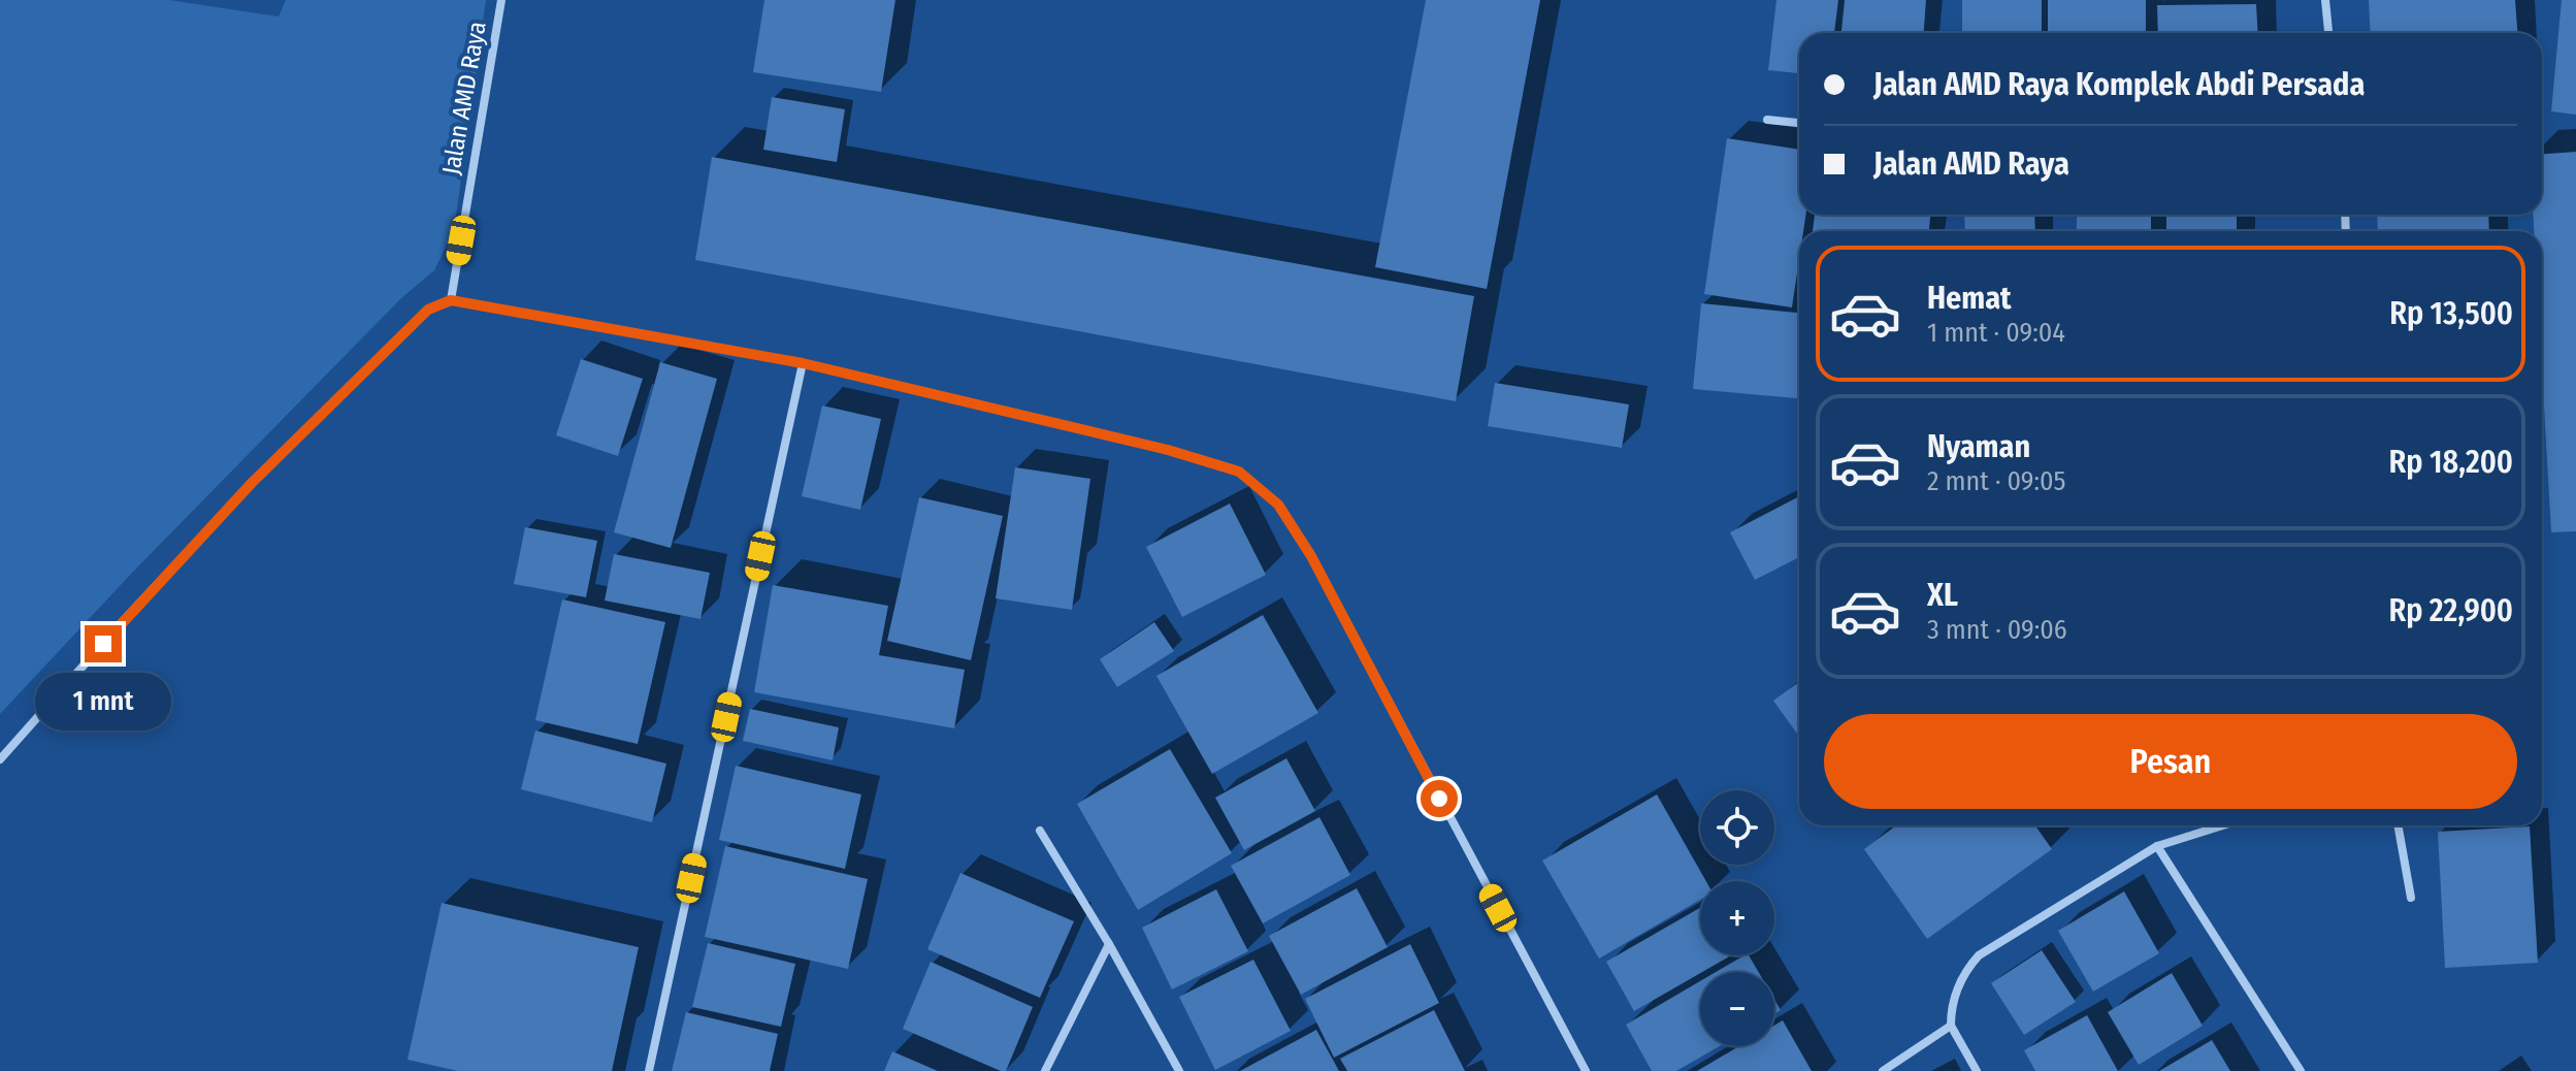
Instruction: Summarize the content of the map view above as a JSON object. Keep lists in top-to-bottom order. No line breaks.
{"streets":{"street":["Jalan AMD Raya"]},"page":{"banner":["Jalan AMD Raya Komplek Abdi Persada","Jalan AMD Raya"],"list":[{"name":"Hemat","note":"1 mnt · 09:04","value":"Rp 13,500"},{"name":"Nyaman","note":"2 mnt · 09:05","value":"Rp 18,200"},{"name":"XL","note":"3 mnt · 09:06","value":"Rp 22,900"}],"bubble":"1 mnt","buttons":"Pesan","map_buttons":["+","−"]}}
